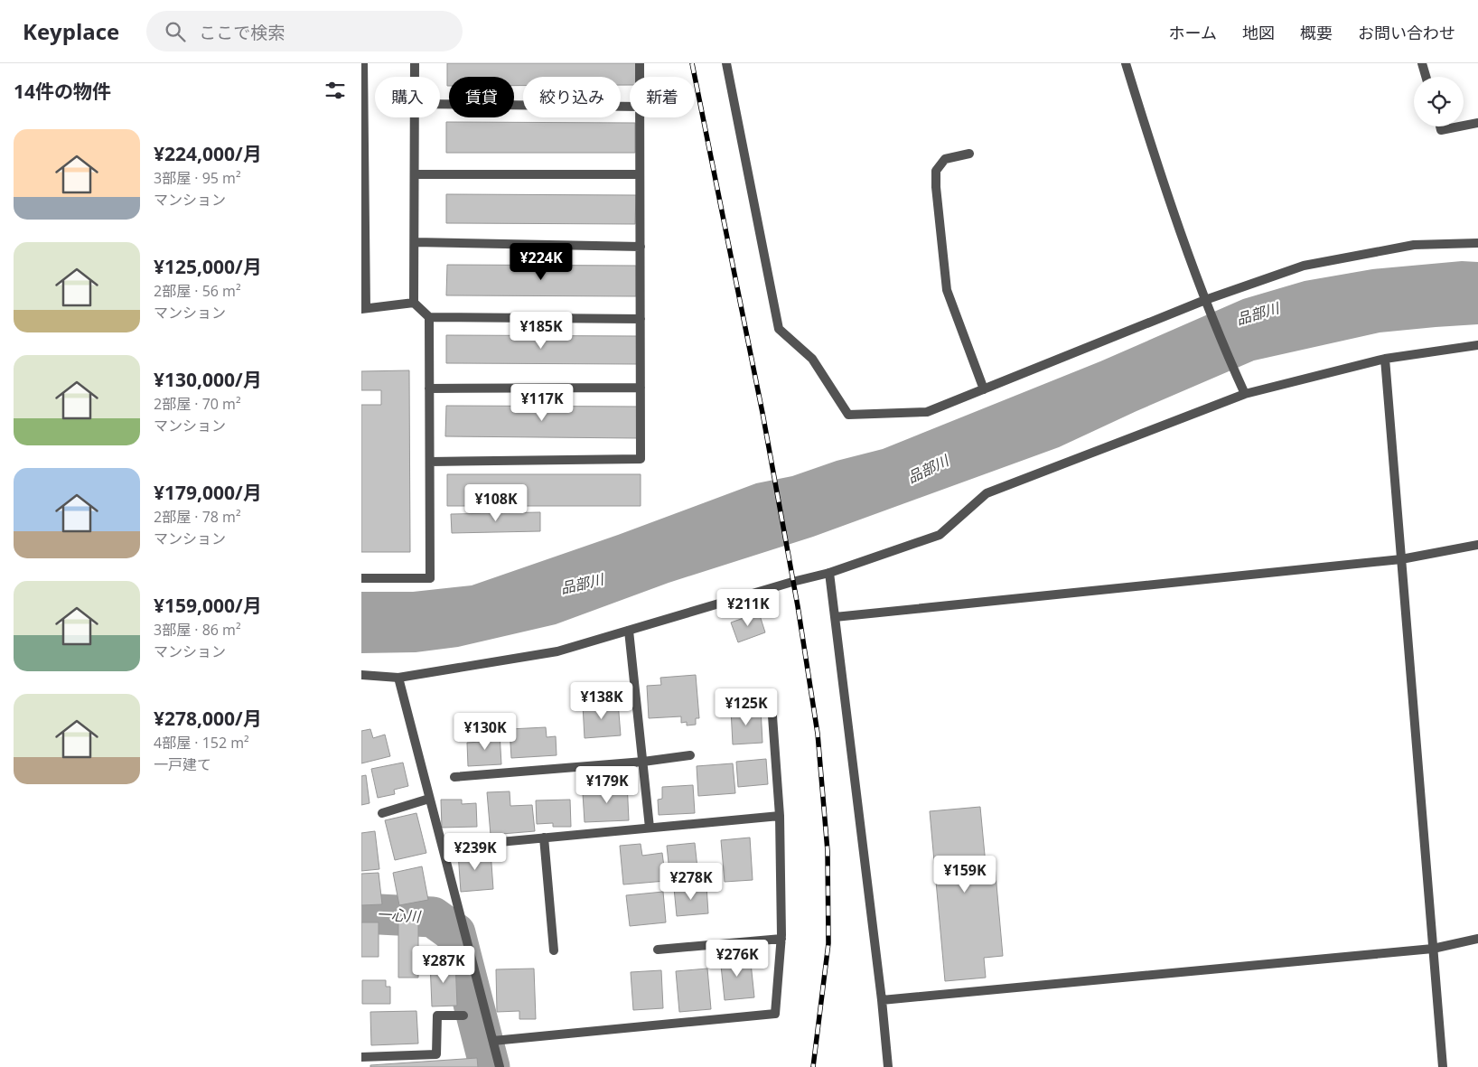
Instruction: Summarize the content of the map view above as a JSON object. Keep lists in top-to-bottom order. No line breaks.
{"water":["品部川","一心川"],"page":{"header":"Keyplace","search":"ここで検索","nav":["ホーム","地図","概要","お問い合わせ"],"heading":"14件の物件","chip":["購入","賃貸","絞り込み","新着"],"list":[{"name":"¥224,000/月","note":"3部屋 · 95 m² · マンション"},{"name":"¥125,000/月","note":"2部屋 · 56 m² · マンション"},{"name":"¥130,000/月","note":"2部屋 · 70 m² · マンション"},{"name":"¥179,000/月","note":"2部屋 · 78 m² · マンション"},{"name":"¥159,000/月","note":"3部屋 · 86 m² · マンション"},{"name":"¥278,000/月","note":"4部屋 · 152 m² · 一戸建て"}],"price":["¥224K","¥185K","¥117K","¥108K","¥211K","¥138K","¥125K","¥130K","¥179K","¥239K","¥159K","¥278K","¥276K","¥287K"]}}
